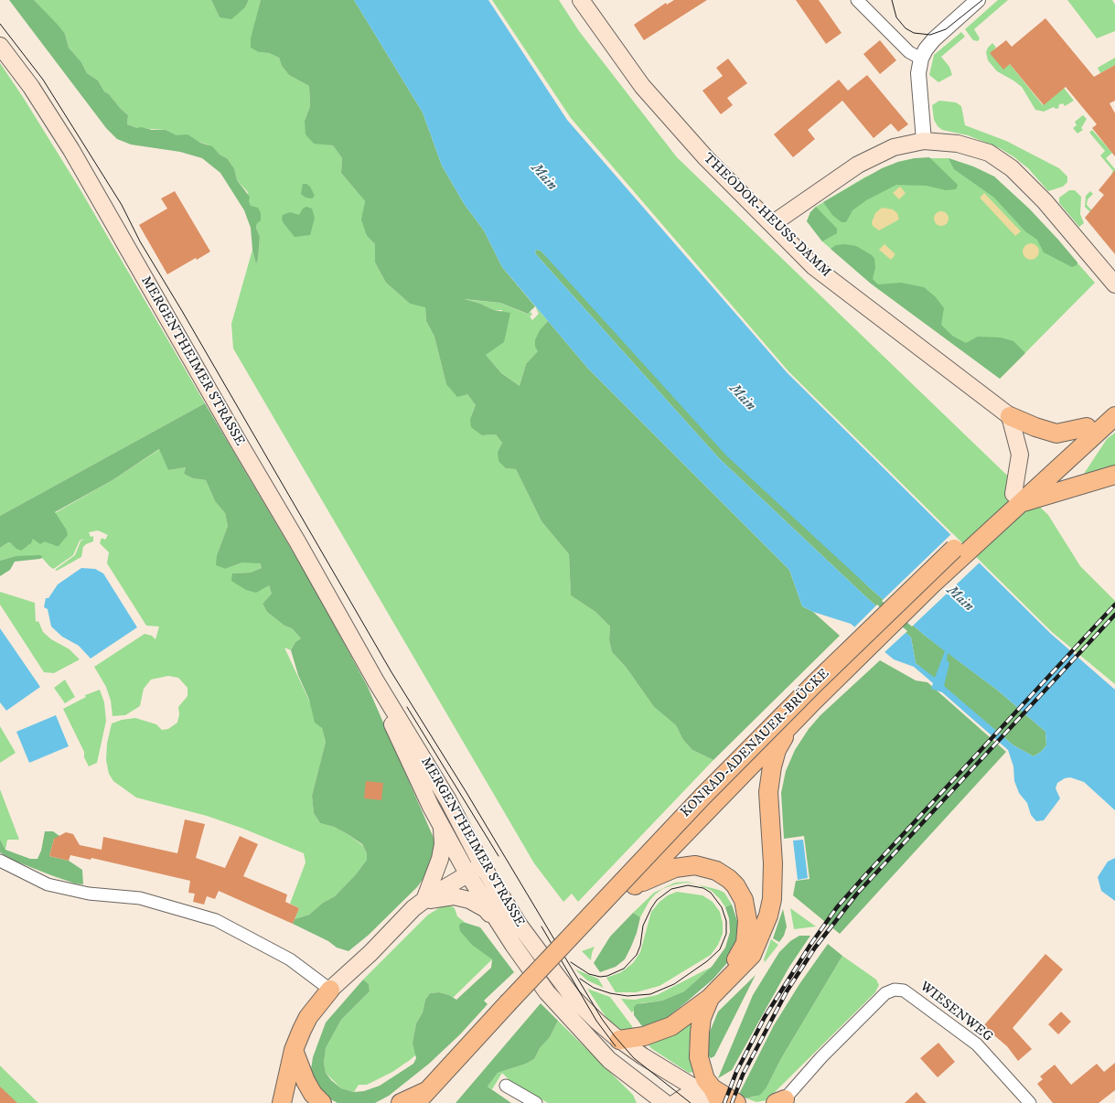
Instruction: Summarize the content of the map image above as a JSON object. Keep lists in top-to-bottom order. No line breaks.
{"streets":{"main road":["THEODOR-HEUSS-DAMM","MERGENTHEIMER STRASSE","KONRAD-ADENAUER-BRÜCKE"],"street":["WIESENWEG"]},"water":["Main"]}
